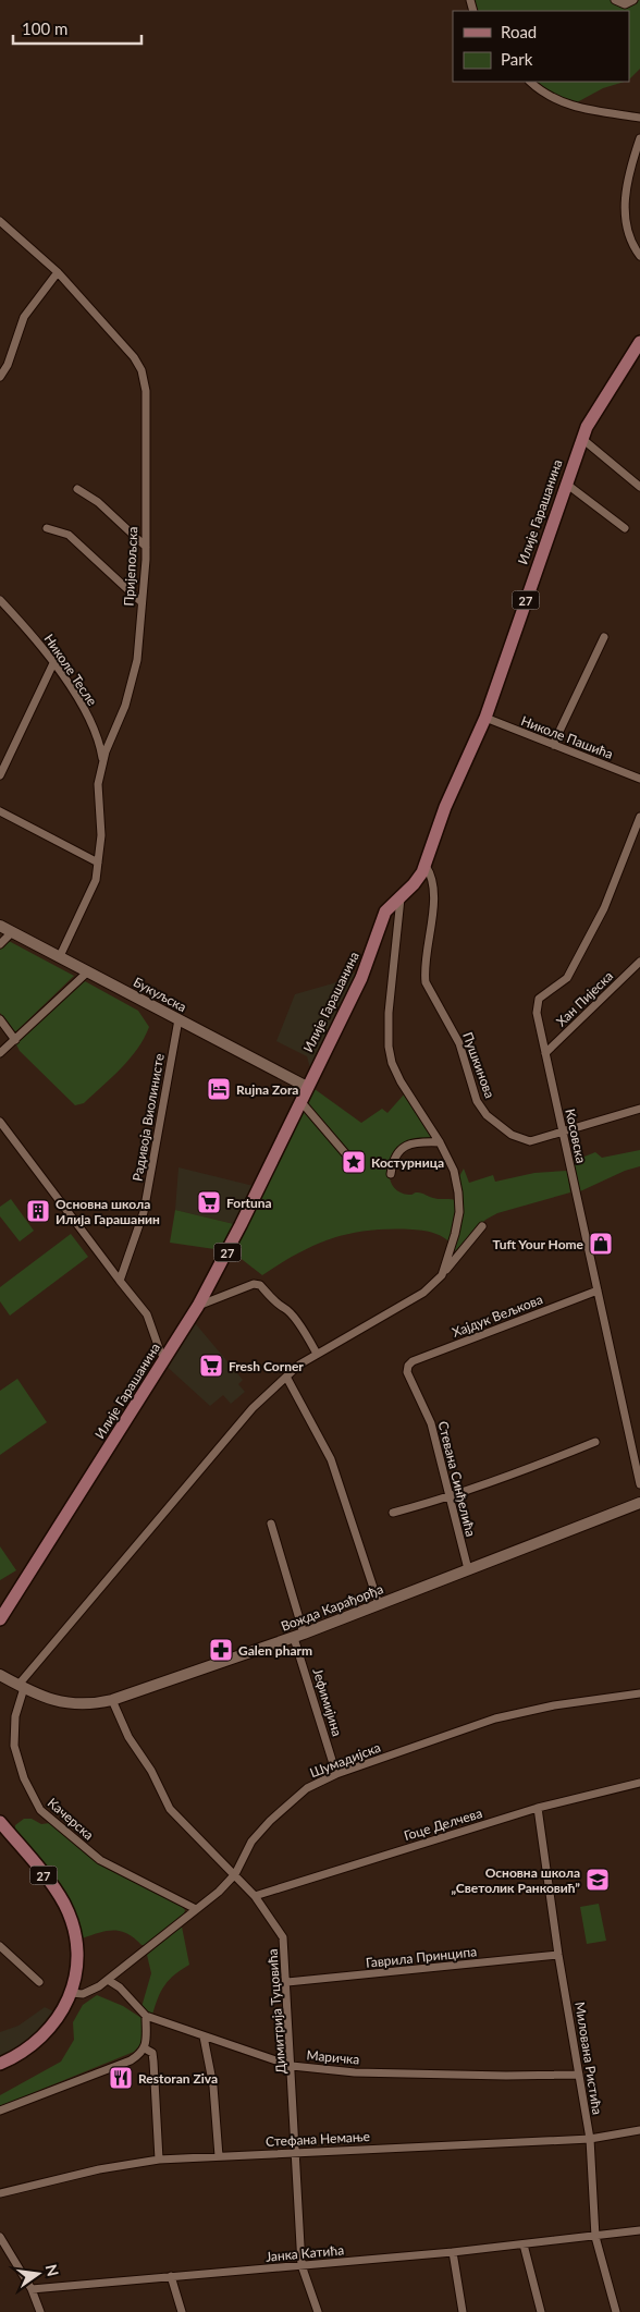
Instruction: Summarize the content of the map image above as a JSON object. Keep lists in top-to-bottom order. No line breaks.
{"streets":{"main road":["Илије Гарашанина","27","Букуљска","Вожда Карађорђа"],"street":["Пријепољска","Николе Тесле","Николе Пашића","Хан Пијеска","Пушкинова","Радивоја Виолинисте","Косовска","Хајдук Вељкова","Стевана Синђелића","Јефимијина","Шумадијска","Качерска","Гоце Делчева","Гаврила Принципа","Димитрија Туцовића","Маричка","Милована Ристића","Стефана Немање","Јанка Катића"]},"crossings":[["Илије Гарашанина","Николе Пашића"],["Илије Гарашанина","Букуљска"],["Илије Гарашанина","Пушкинова"],["Пријепољска","Николе Тесле"],["Пријепољска","Букуљска"],["27","Шумадијска"],["Букуљска","Радивоја Виолинисте"],["Хан Пијеска","Косовска"],["Пушкинова","Косовска"],["Косовска","Хајдук Вељкова"],["Хајдук Вељкова","Стевана Синђелића"],["Стевана Синђелића","Вожда Карађорђа"],["Вожда Карађорђа","Јефимијина"],["Вожда Карађорђа","Качерска"],["Вожда Карађорђа","Димитрија Туцовића"],["Јефимијина","Шумадијска"],["Шумадијска","Качерска"],["Шумадијска","Димитрија Туцовића"],["Шумадијска","Маричка"],["Гоце Делчева","Димитрија Туцовића"],["Гоце Делчева","Милована Ристића"],["Гаврила Принципа","Димитрија Туцовића"],["Гаврила Принципа","Милована Ристића"],["Димитрија Туцовића","Маричка"],["Димитрија Туцовића","Стефана Немање"],["Димитрија Туцовића","Јанка Катића"],["Маричка","Милована Ристића"],["Милована Ристића","Стефана Немање"],["Милована Ристића","Јанка Катића"]],"places":{"hotel":["Rujna Zora"],"place":["Костурница"],"supermarket":["Fortuna","Fresh Corner"],"building":["Основна школа Илија Гарашанин"],"shop":["Tuft Your Home"],"pharmacy":["Galen pharm"],"school or university":["Основна школа „Светолик Ранковић”"],"restaurant":["Restoran Ziva"]},"legend":["Road","Park"],"scale_bar":"100 m","north":"right"}
